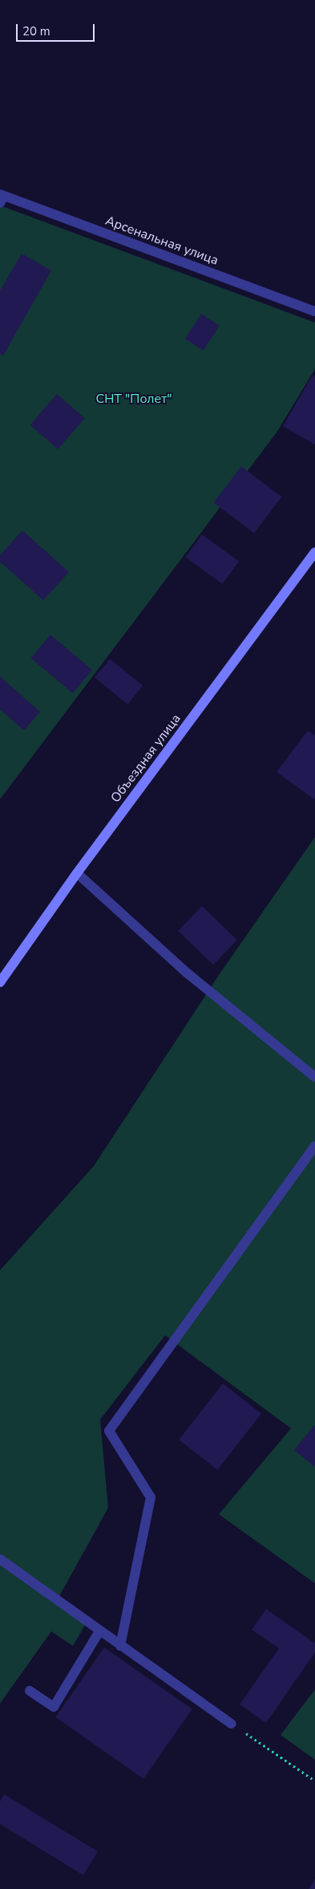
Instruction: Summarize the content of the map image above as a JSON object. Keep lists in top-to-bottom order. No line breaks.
{"streets":{"main road":["Объездная улица"],"street":["Арсенальная улица"]},"parks":["СНТ \"Полет\""],"scale_bar":"20 m"}
